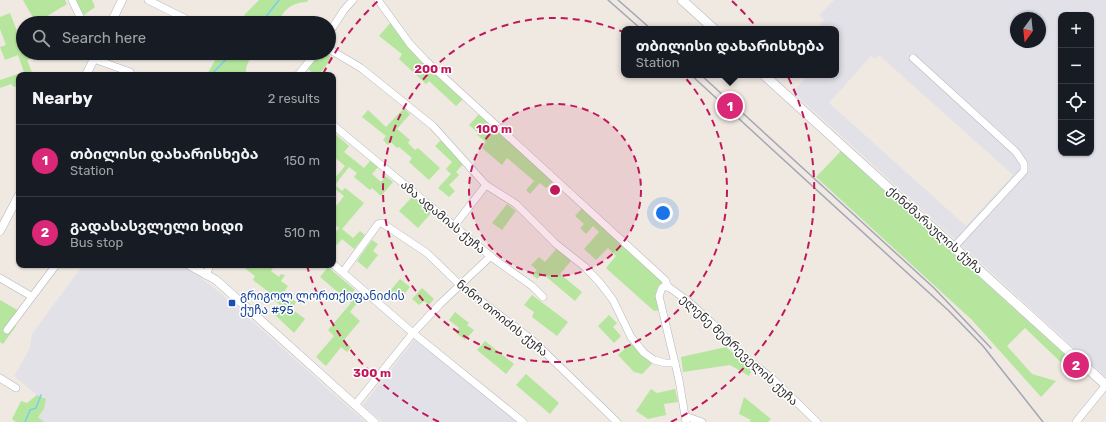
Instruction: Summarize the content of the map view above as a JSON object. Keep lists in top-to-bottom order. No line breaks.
{"streets":{"main road":["ქინძმარაულის ქუჩა"],"street":["აზა ადამიას ქუჩა","ნინო თოიძის ქუჩა","ელენე მეტრეველის ქუჩა"]},"crossings":[["აზა ადამიას ქუჩა","ნინო თოიძის ქუჩა"]],"places":{"transit":["გრიგოლ ლორთქიფანიძის ქუჩა #95"]},"north":"bottom","page":{"map_buttons":["+","−"],"search":"Search here","popup":["თბილისი დახარისხება","Station"],"heading":["Nearby","2 results"],"pins":["1","2"],"list":[{"mark":"1","name":"თბილისი დახარისხება","note":"Station","value":"150 m"},{"mark":"2","name":"გადასასვლელი ხიდი","note":"Bus stop","value":"510 m"}]},"rings":["200 m","100 m","300 m"]}
